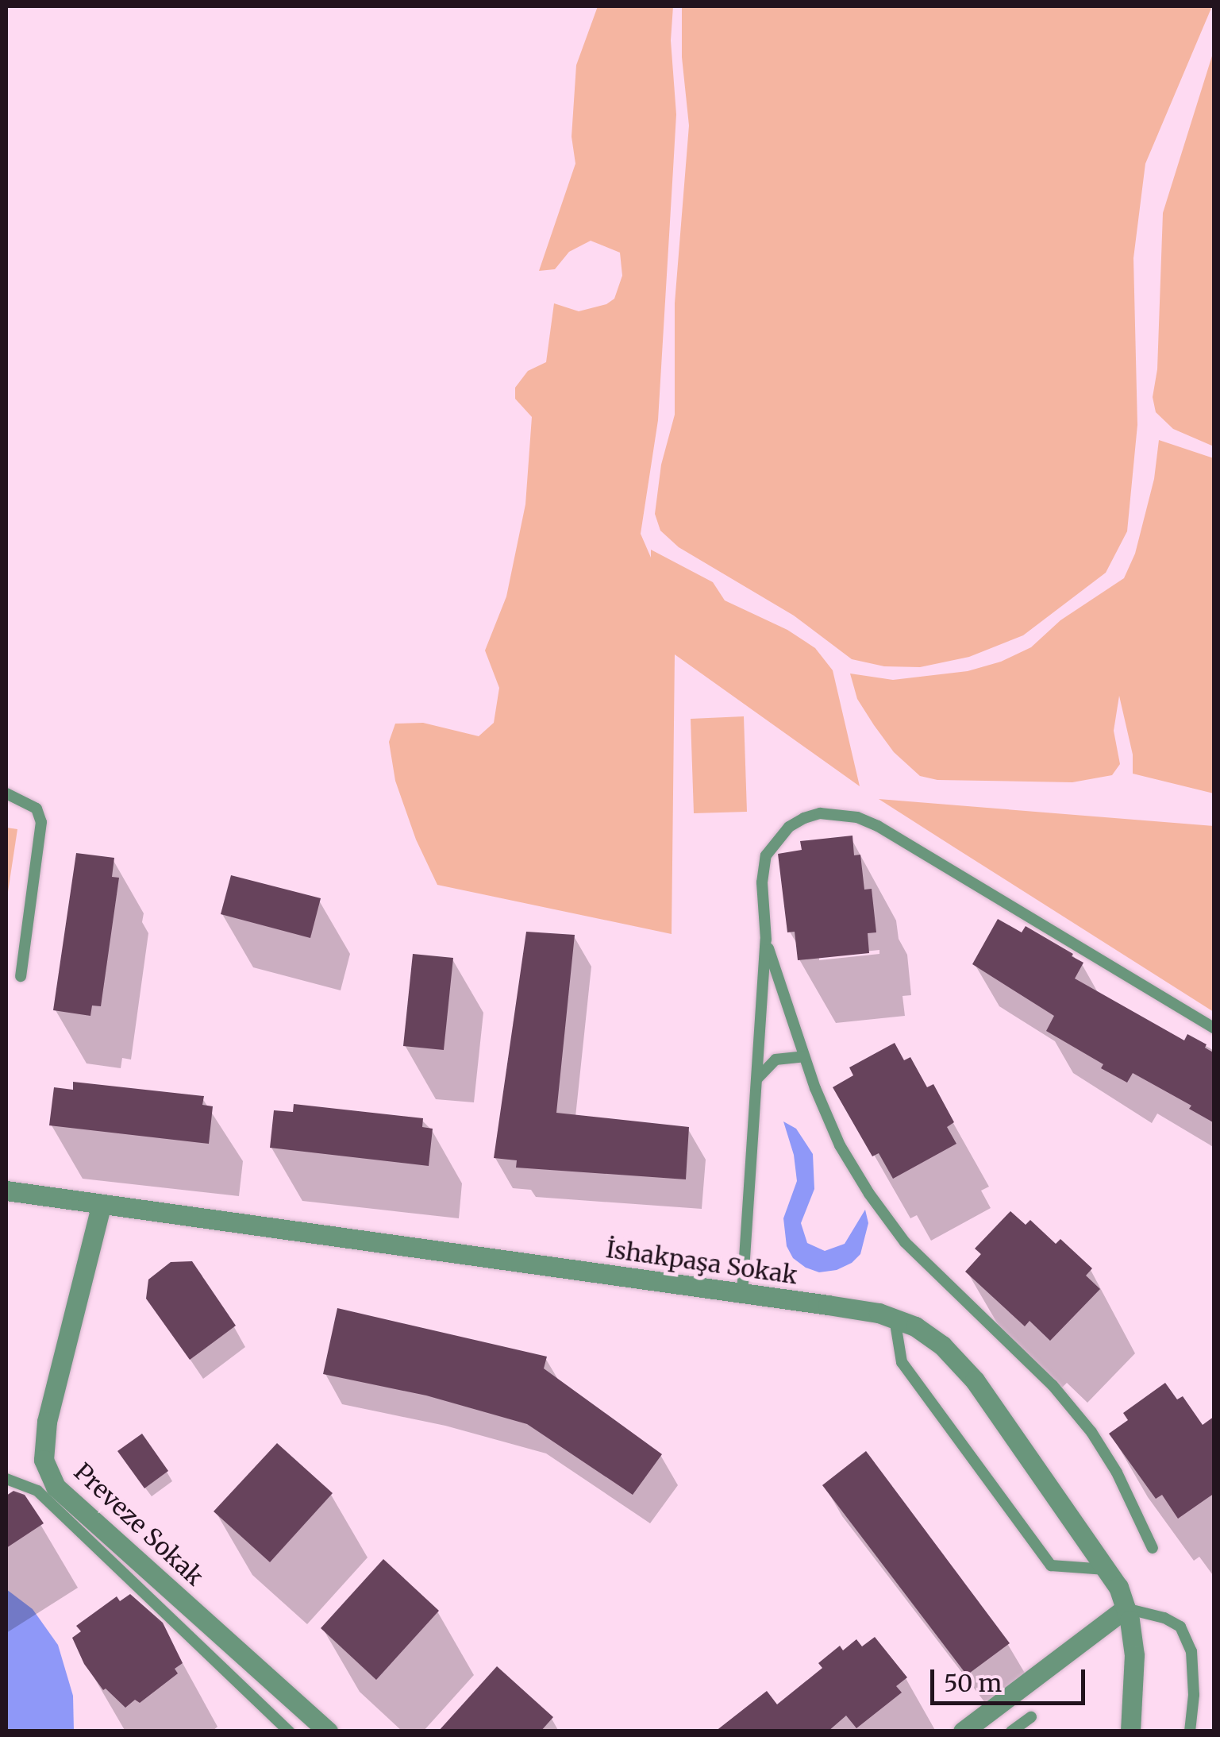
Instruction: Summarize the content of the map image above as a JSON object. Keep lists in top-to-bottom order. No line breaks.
{"streets":{"street":["İshakpaşa Sokak","Preveze Sokak"]},"crossings":[["İshakpaşa Sokak","Preveze Sokak"]],"scale_bar":"50 m"}
